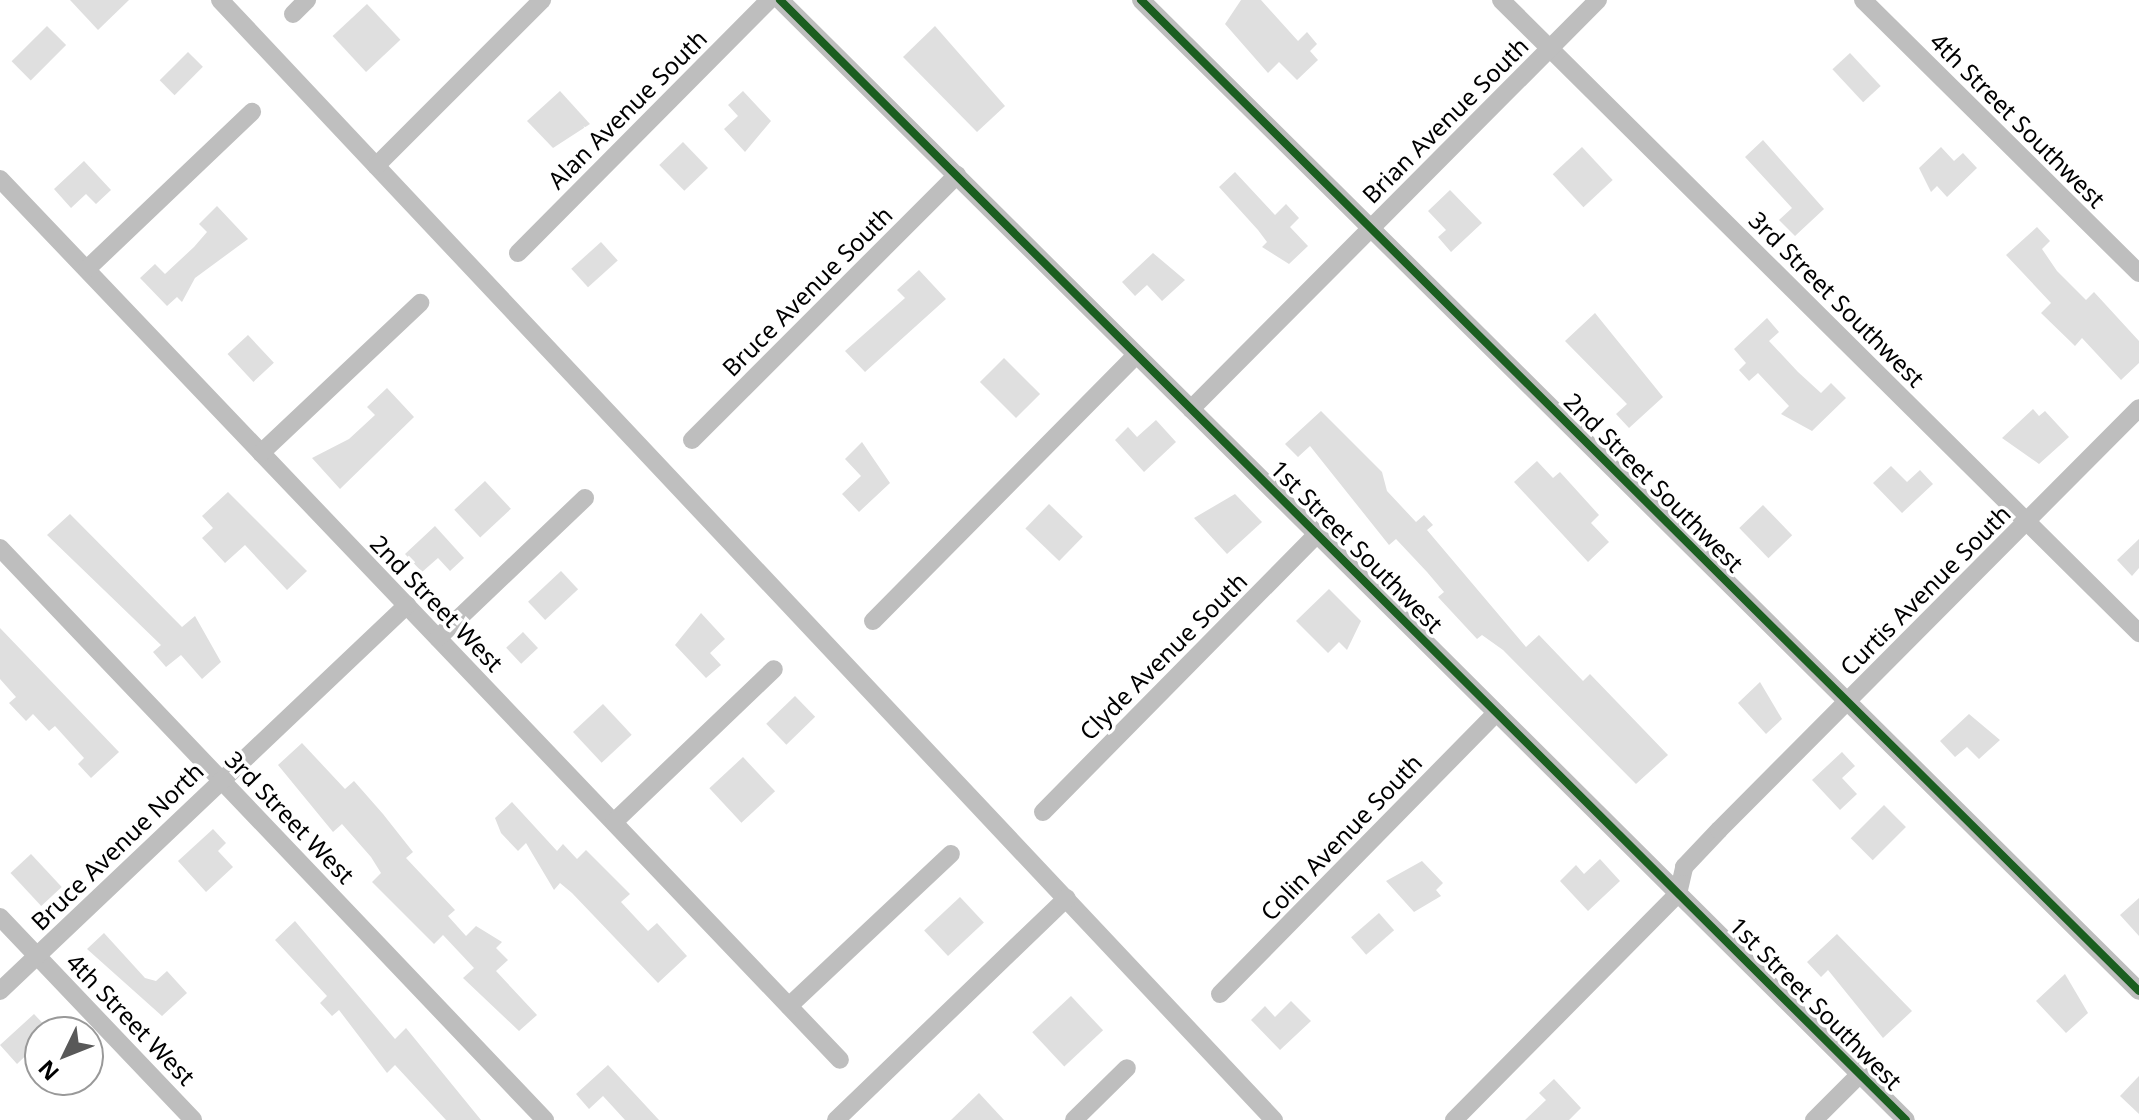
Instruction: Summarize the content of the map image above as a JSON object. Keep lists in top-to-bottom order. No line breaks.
{"streets":{"street":["Alan Avenue South","Brian Avenue South","4th Street Southwest","Bruce Avenue South","3rd Street Southwest","2nd Street Southwest","1st Street Southwest","Curtis Avenue South","2nd Street West","Clyde Avenue South","3rd Street West","Colin Avenue South","Bruce Avenue North","4th Street West"]},"crossings":[["Brian Avenue South","3rd Street Southwest"],["Brian Avenue South","2nd Street Southwest"],["Brian Avenue South","1st Street Southwest"],["Bruce Avenue South","1st Street Southwest"],["3rd Street Southwest","Curtis Avenue South"],["2nd Street Southwest","Curtis Avenue South"],["1st Street Southwest","Curtis Avenue South"],["1st Street Southwest","Clyde Avenue South"],["1st Street Southwest","Colin Avenue South"],["2nd Street West","Bruce Avenue North"],["3rd Street West","Bruce Avenue North"],["Bruce Avenue North","4th Street West"]],"north":"bottom left"}
